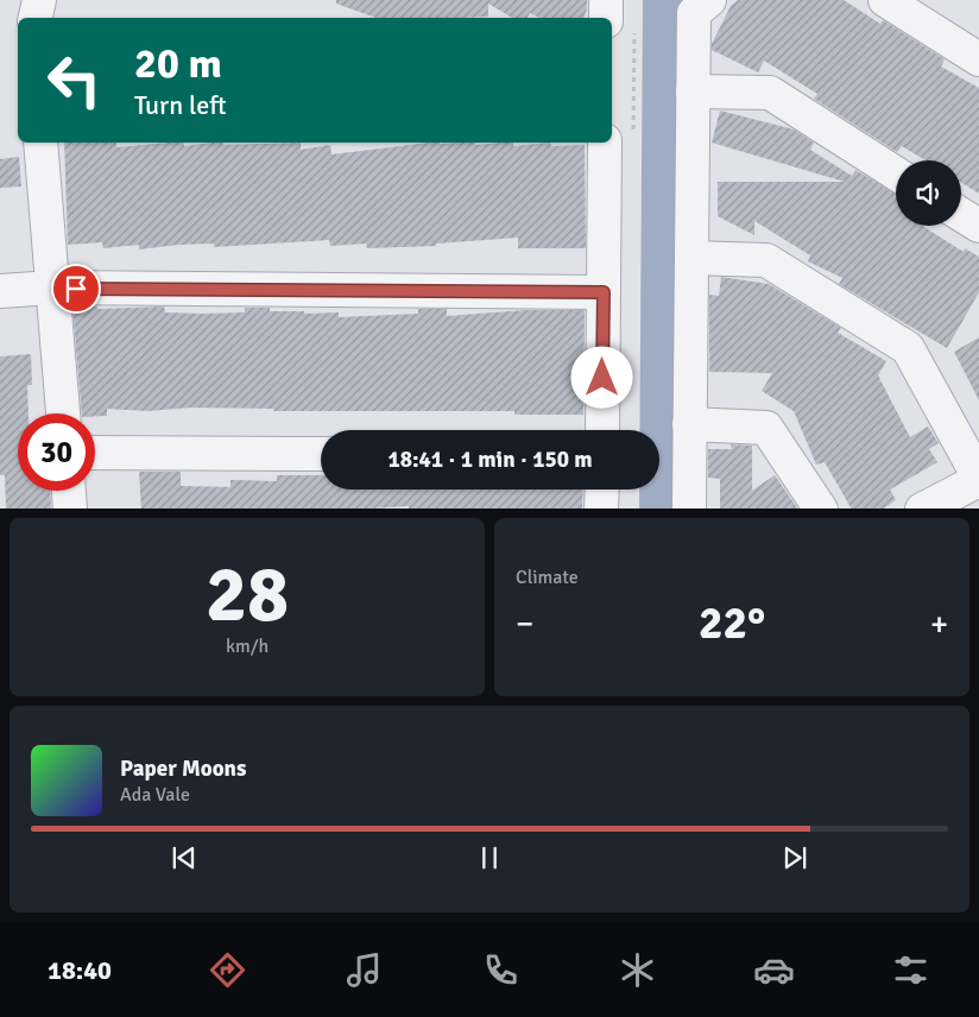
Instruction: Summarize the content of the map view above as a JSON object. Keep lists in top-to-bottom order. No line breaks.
{"page":{"turn":["20 m","Turn left"],"limit":"30","trip":"18:41 · 1 min · 150 m","tile":[["28","km/h"],"Climate"],"heat":["−","22°","+"],"song":["Paper Moons","Ada Vale"],"tabs":"18:40"}}
